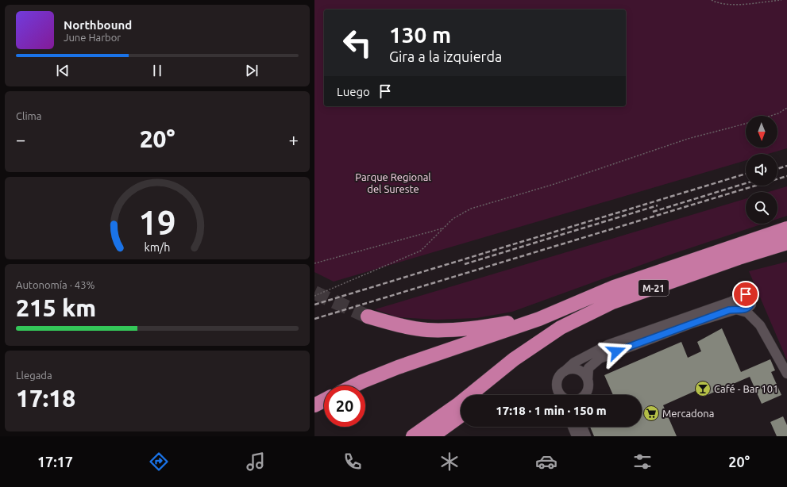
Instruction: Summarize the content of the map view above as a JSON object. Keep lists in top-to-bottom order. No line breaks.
{"streets":{"highway":["M-21"]},"parks":["Parque Regional del Sureste"],"places":{"bar":["Café - Bar 101"],"supermarket":["Mercadona"]},"north":"bottom","page":{"turn":["130 m","Gira a la izquierda"],"song":["Northbound","June Harbor"],"then":"Luego","tile":["Clima",["Autonomía · 43%","215 km"],["Llegada","17:18"]],"heat":["−","20°","+"],"limit":"20","trip":"17:18 · 1 min · 150 m","tabs":["17:17","20°"],"gauge":["19","km/h"]}}
